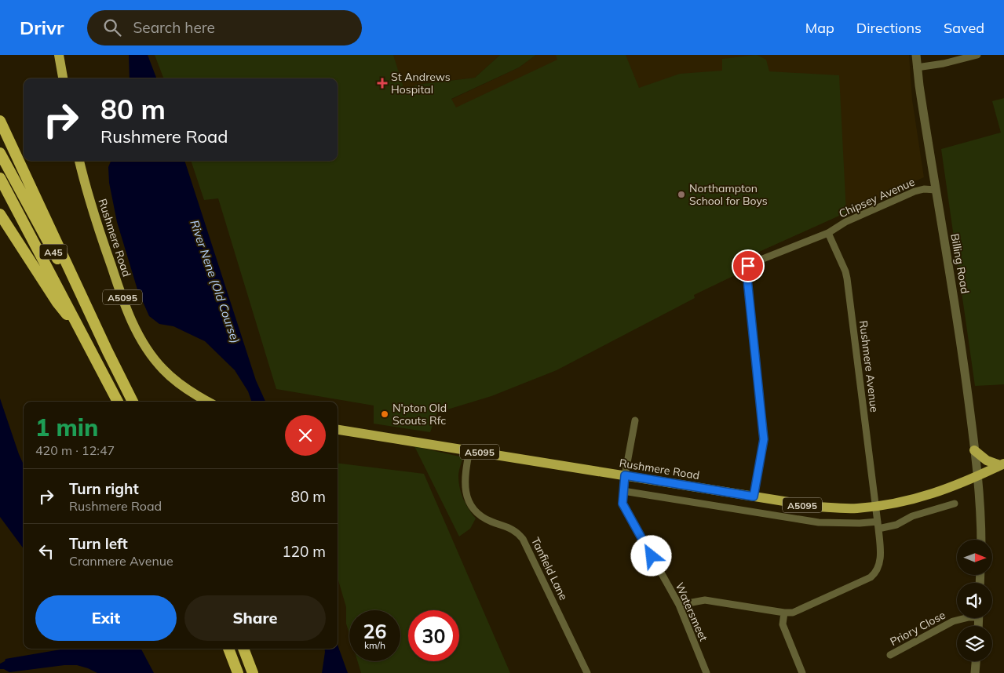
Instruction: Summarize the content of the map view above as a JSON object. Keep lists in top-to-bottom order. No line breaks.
{"streets":{"highway":["A45"],"main road":["Rushmere Road","A5095"],"street":["Chipsey Avenue","Billing Road","Rushmere Avenue","Tanfield Lane","Watersmeet","Priory Close"]},"crossings":[["Chipsey Avenue","Rushmere Road"],["Chipsey Avenue","Billing Road"],["Chipsey Avenue","Rushmere Avenue"],["Rushmere Road","Billing Road"],["Rushmere Road","A5095"],["Rushmere Road","Rushmere Avenue"],["Rushmere Road","Tanfield Lane"],["Rushmere Road","Watersmeet"],["Billing Road","A5095"]],"water":["River Nene (Old Course)"],"places":{"health":["St Andrews Hospital"],"other":["Northampton School for Boys","N'pton Old Scouts Rfc"]},"north":"right","page":{"header":"Drivr","search":"Search here","nav":["Map","Directions","Saved"],"turn":["80 m","Rushmere Road"],"heading":["1 min","420 m · 12:47"],"list":[{"name":"Turn right","note":"Rushmere Road","value":"80 m"},{"name":"Turn left","note":"Cranmere Avenue","value":"120 m"}],"buttons":["Exit","Share"],"speed":"26 km/h","limit":"30"}}
